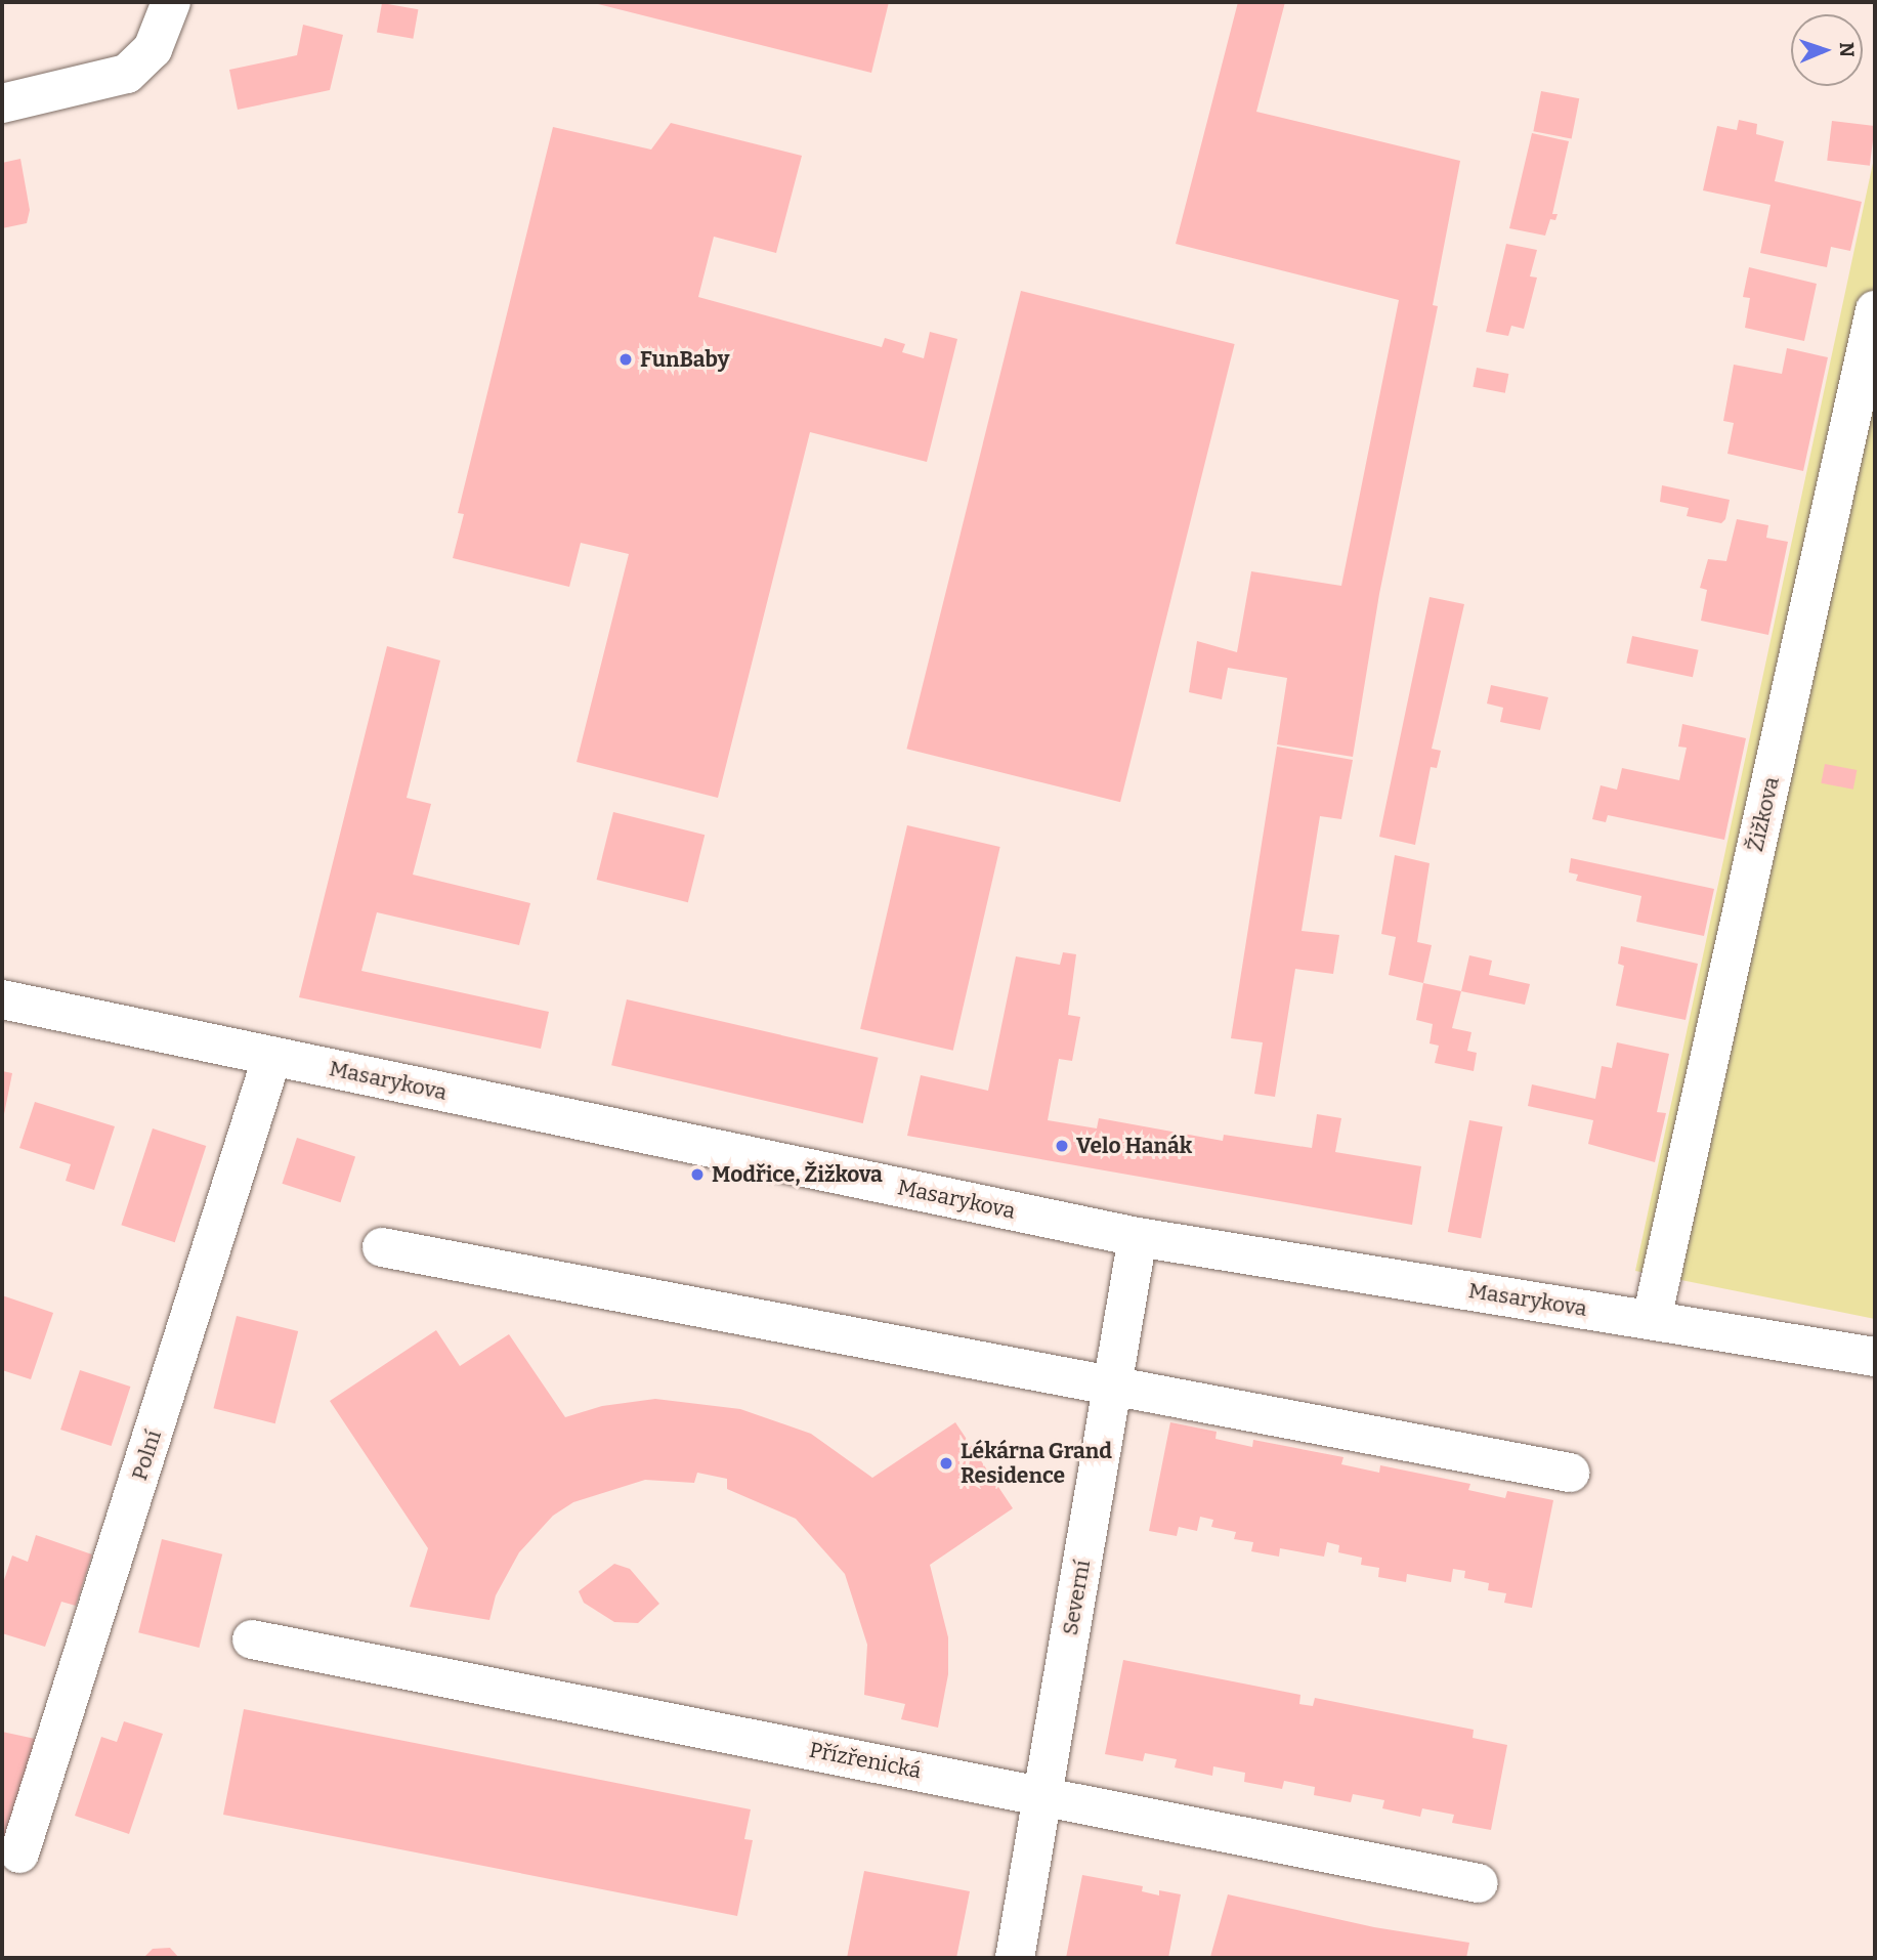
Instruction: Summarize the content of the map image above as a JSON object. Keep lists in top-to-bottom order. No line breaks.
{"streets":{"street":["Žižkova","Masarykova","Polní","Severní","Přízřenická"]},"crossings":[["Žižkova","Masarykova"],["Masarykova","Polní"],["Masarykova","Severní"],["Severní","Přízřenická"]],"places":["FunBaby","Velo Hanák","Modřice, Žižkova","Lékárna Grand Residence"],"north":"right"}
